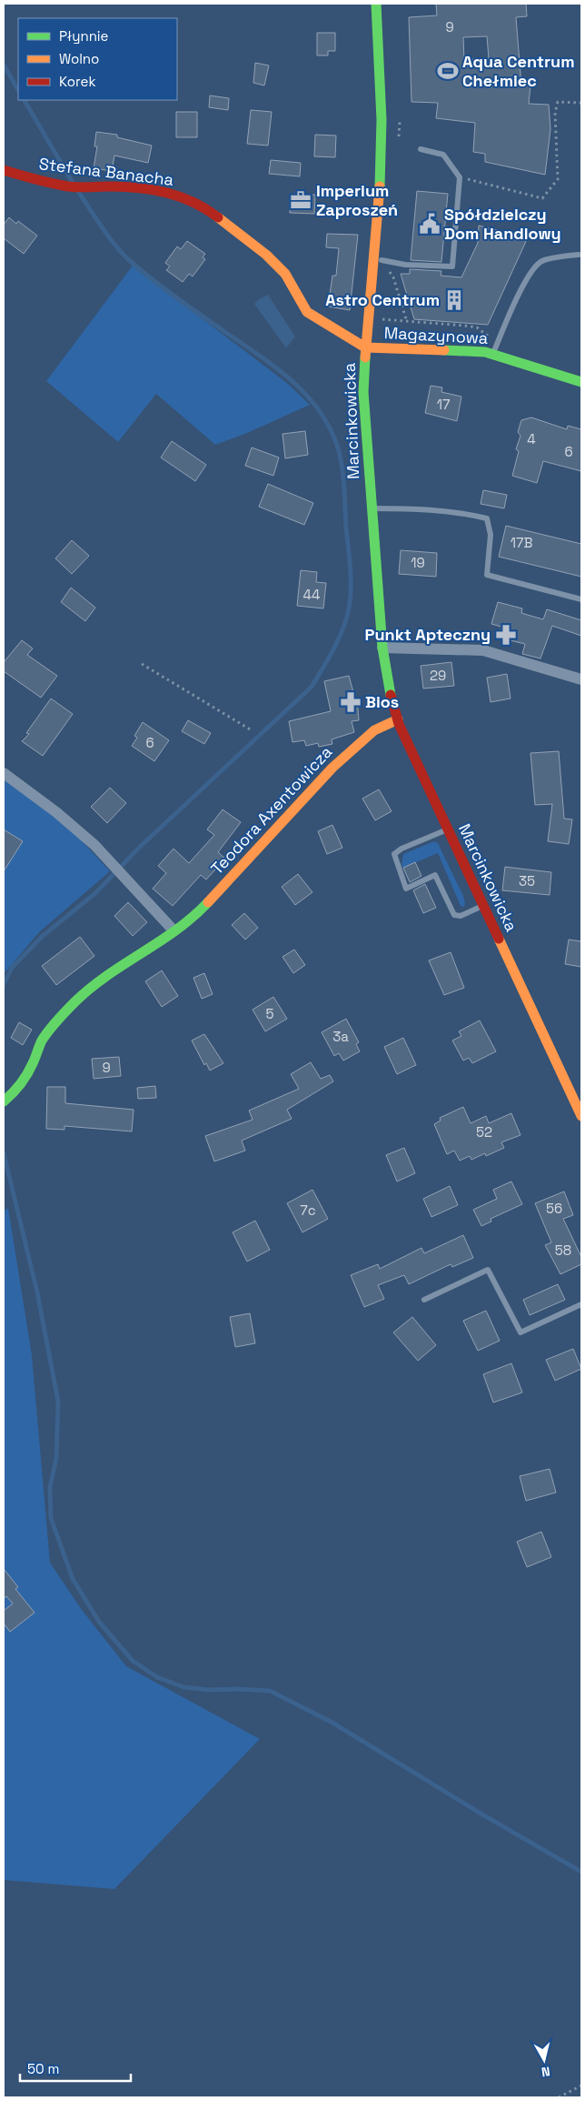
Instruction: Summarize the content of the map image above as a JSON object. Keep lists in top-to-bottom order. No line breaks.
{"streets":{"street":["Stefana Banacha","Magazynowa","Marcinkowicka","Teodora Axentowicza"]},"crossings":[["Stefana Banacha","Magazynowa"],["Stefana Banacha","Marcinkowicka"],["Magazynowa","Marcinkowicka"],["Marcinkowicka","Teodora Axentowicza"]],"places":{"sports":["Aqua Centrum Chełmiec"],"office":["Imperium Zaproszeń"],"public building":["Spółdzielczy Dom Handlowy"],"building":["Astro Centrum"],"pharmacy":["Punkt Apteczny","Bios"]},"house_numbers":["9","17","4","6","17B","19","44","29","6","35","5","3a","9","52","56","7c","58"],"legend":["Płynnie","Wolno","Korek"],"scale_bar":"50 m","north":"bottom"}
